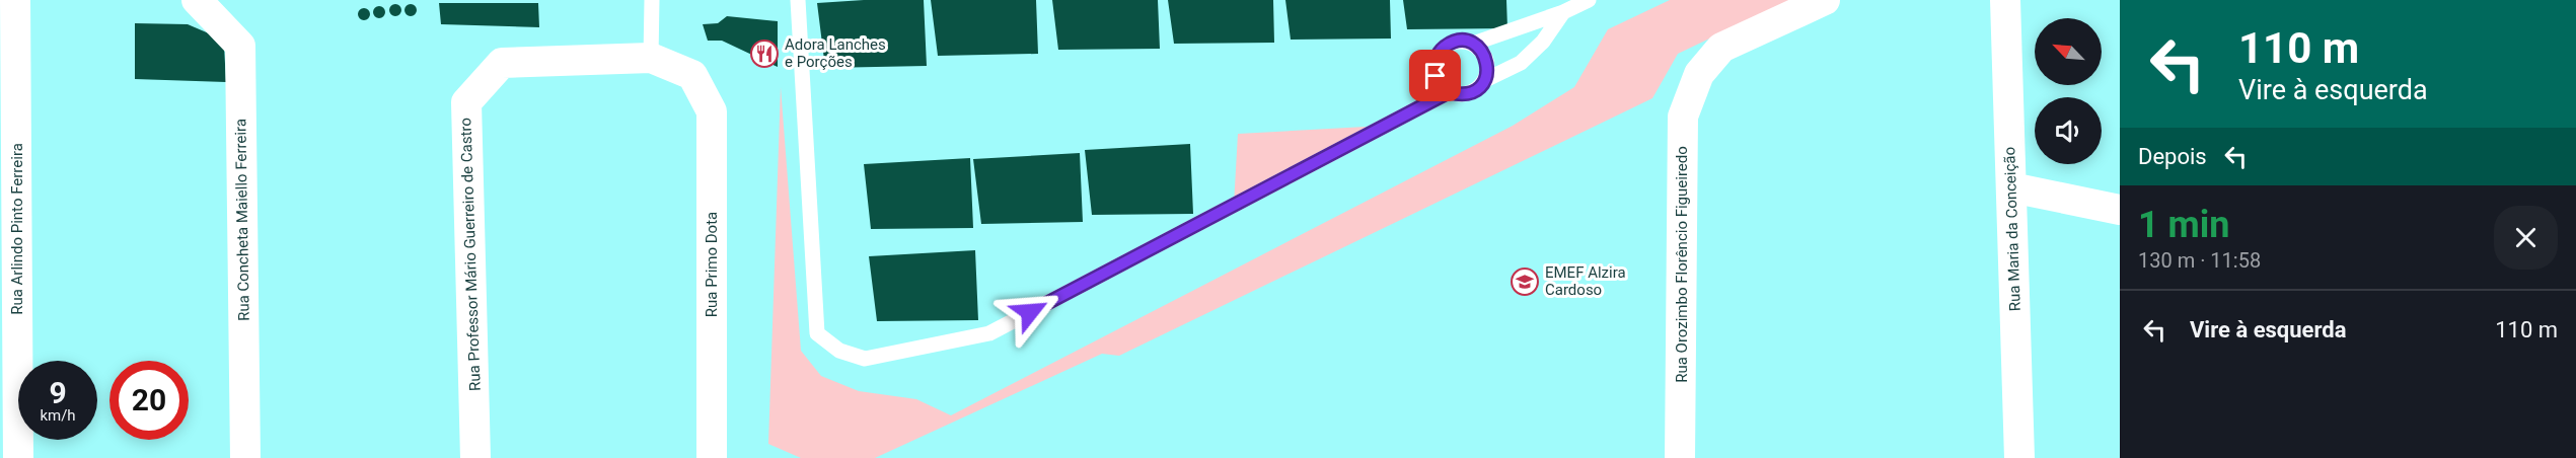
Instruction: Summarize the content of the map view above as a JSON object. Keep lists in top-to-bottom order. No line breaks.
{"streets":{"street":["Rua Concheta Maiello Ferreira","Rua Arlindo Pinto Ferreira","Rua Maria da Conceição","Rua Professor Mário Guerreiro de Castro","Rua Primo Dota","Rua Orozimbo Florêncio Figueiredo"]},"crossings":[["Rua Professor Mário Guerreiro de Castro","Rua Primo Dota"]],"places":{"restaurant":["Adora Lanches e Porções"],"school or university":["EMEF Alzira Cardoso"]},"north":"top left","page":{"turn":["110 m","Vire à esquerda"],"then":"Depois","heading":["1 min","130 m · 11:58"],"list":[{"name":"Vire à esquerda","value":"110 m"}],"speed":"9 km/h","limit":"20"}}
